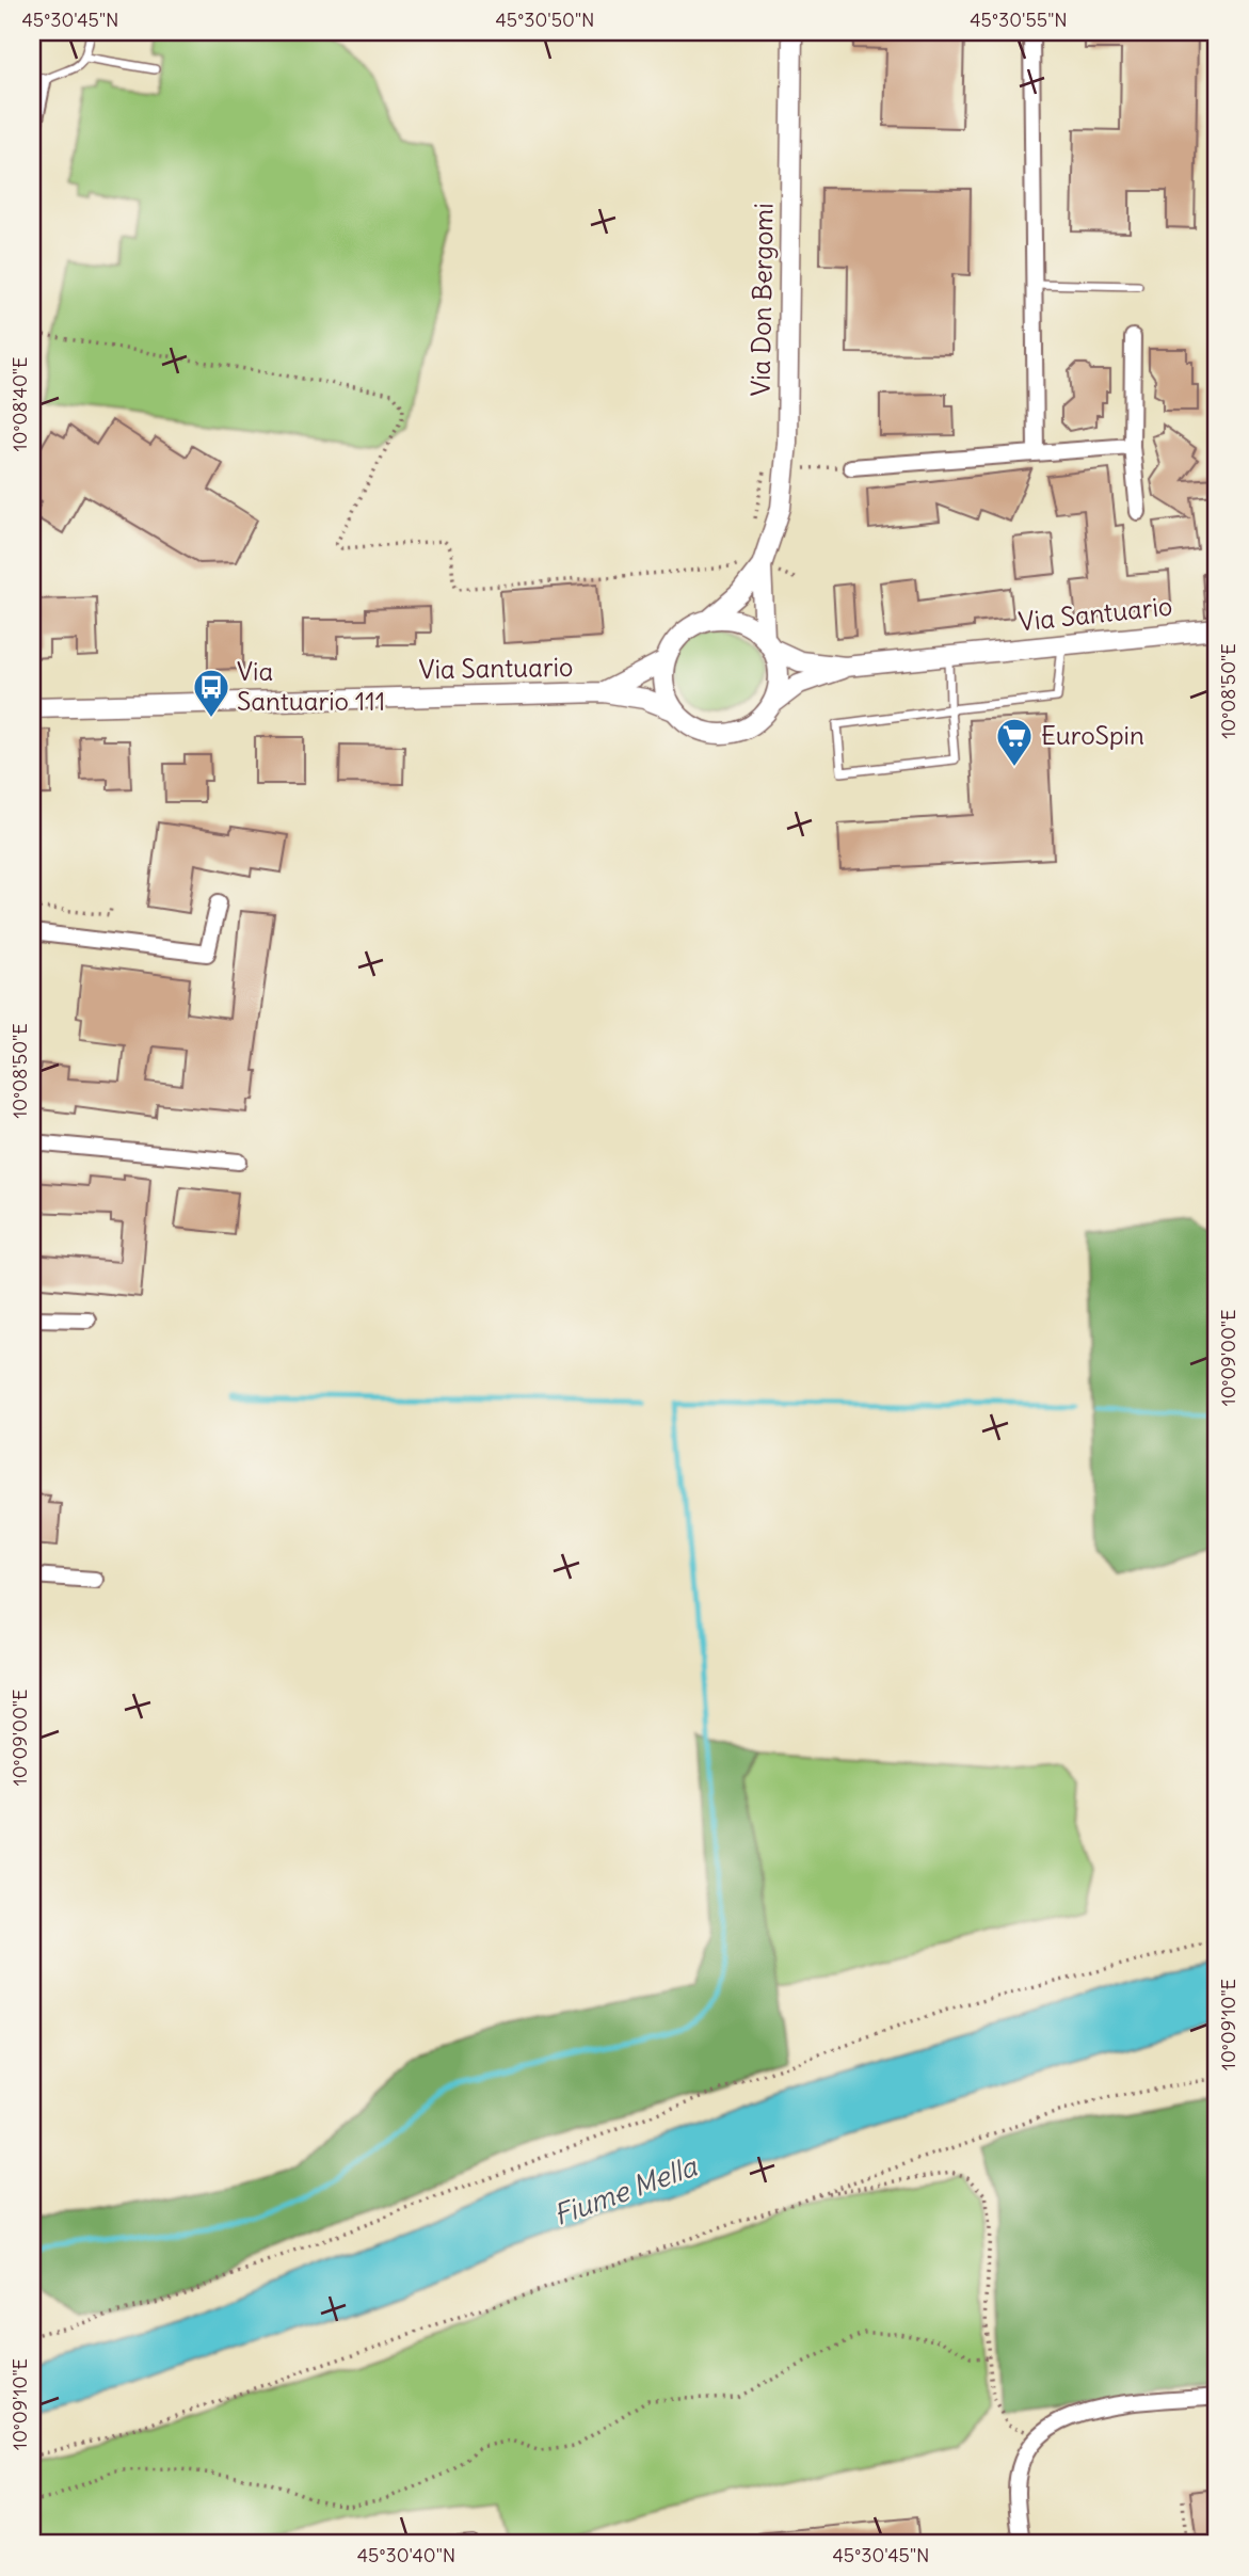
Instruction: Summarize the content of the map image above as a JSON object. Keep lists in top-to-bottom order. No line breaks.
{"streets":{"street":["Via Don Bergomi","Via Santuario"]},"crossings":[["Via Don Bergomi","Via Santuario"]],"water":["Fiume Mella"],"places":{"bus stop":["Via Santuario 111"],"supermarket":["EuroSpin"]},"coordinates":["45°30'45\"N","45°30'50\"N","45°30'55\"N","10°08'40\"E","10°08'50\"E","10°09'00\"E","10°09'10\"E","45°30'40\"N"]}
